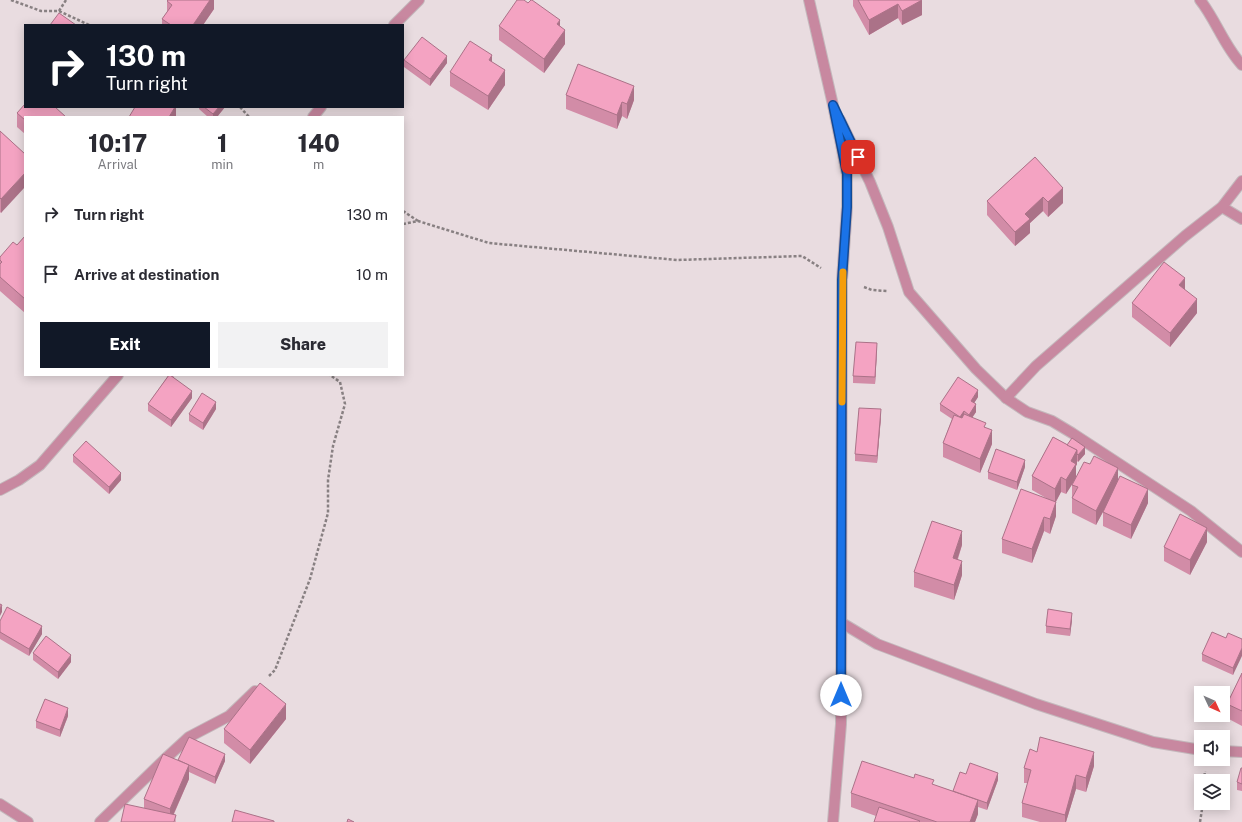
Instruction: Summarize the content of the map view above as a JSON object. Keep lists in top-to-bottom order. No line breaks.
{"north":"bottom right","page":{"turn":["130 m","Turn right"],"eta":["10:17","Arrival","1","min","140","m"],"list":[{"name":"Turn right","value":"130 m"},{"name":"Arrive at destination","value":"10 m"}],"buttons":["Exit","Share"]}}
